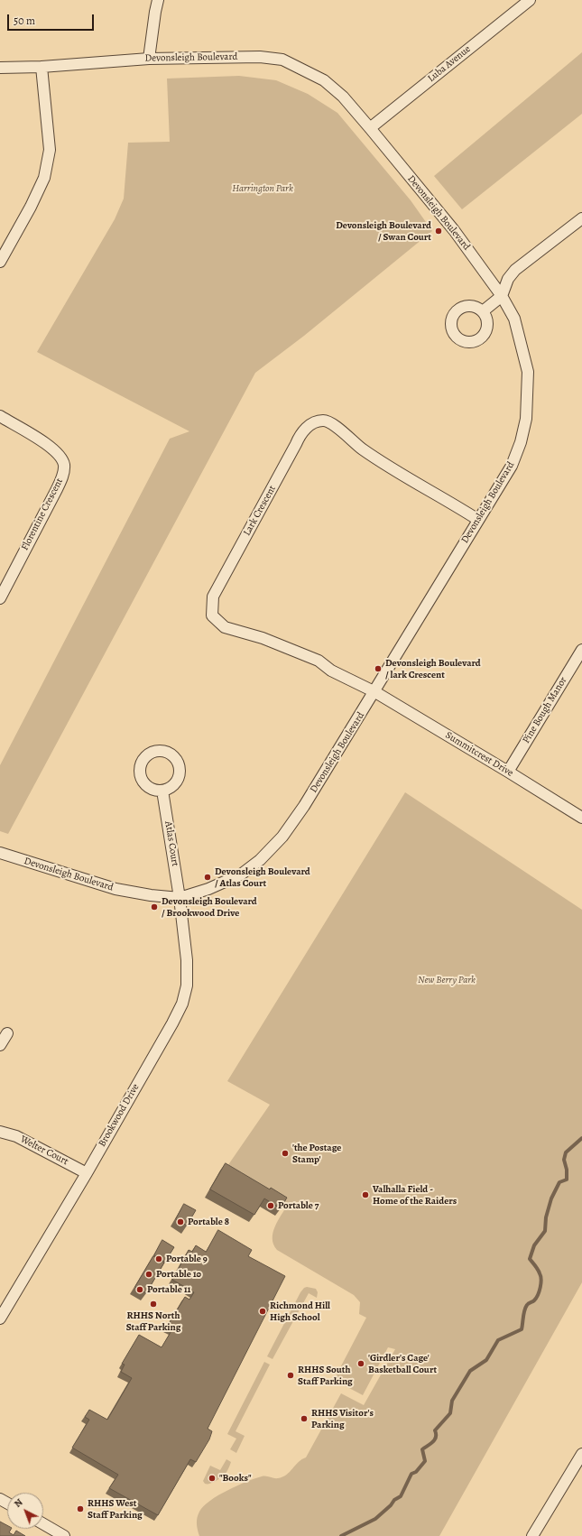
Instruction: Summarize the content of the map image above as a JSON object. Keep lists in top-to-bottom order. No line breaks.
{"streets":{"street":["Devonsleigh Boulevard","Luba Avenue","Lark Crescent","Florentine Crescent","Pine Bough Manor","Summitcrest Drive","Atlas Court","Brookwood Drive","Welter Court"]},"crossings":[["Devonsleigh Boulevard","Luba Avenue"],["Devonsleigh Boulevard","Lark Crescent"],["Devonsleigh Boulevard","Summitcrest Drive"],["Devonsleigh Boulevard","Atlas Court"],["Devonsleigh Boulevard","Brookwood Drive"],["Lark Crescent","Summitcrest Drive"],["Pine Bough Manor","Summitcrest Drive"],["Atlas Court","Brookwood Drive"],["Brookwood Drive","Welter Court"]],"parks":["Harrington Park","New Berry Park"],"places":["Devonsleigh Boulevard / Swan Court","Devonsleigh Boulevard / lark Crescent","Devonsleigh Boulevard / Atlas Court","Devonsleigh Boulevard / Brookwood Drive","'the Postage Stamp'","Valhalla Field - Home of the Raiders","Portable 7","Portable 8","Portable 9","Portable 10","Portable 11","RHHS North Staff Parking","Richmond Hill High School","'Girdler's Cage' Basketball Court","RHHS South Staff Parking","RHHS Visitor's Parking","\"Books\"","RHHS West Staff Parking"],"scale_bar":"50 m","north":"top left"}
